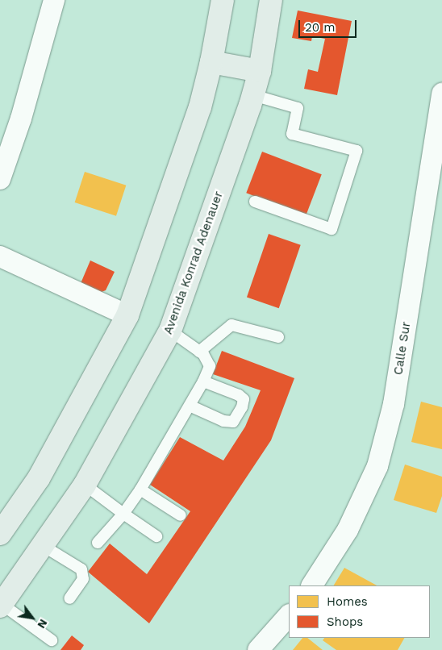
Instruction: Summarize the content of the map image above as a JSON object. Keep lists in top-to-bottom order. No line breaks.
{"streets":{"main road":["Avenida Konrad Adenauer"],"street":["Calle Sur"]},"legend":["Homes","Shops"],"scale_bar":"20 m","north":"bottom right"}
